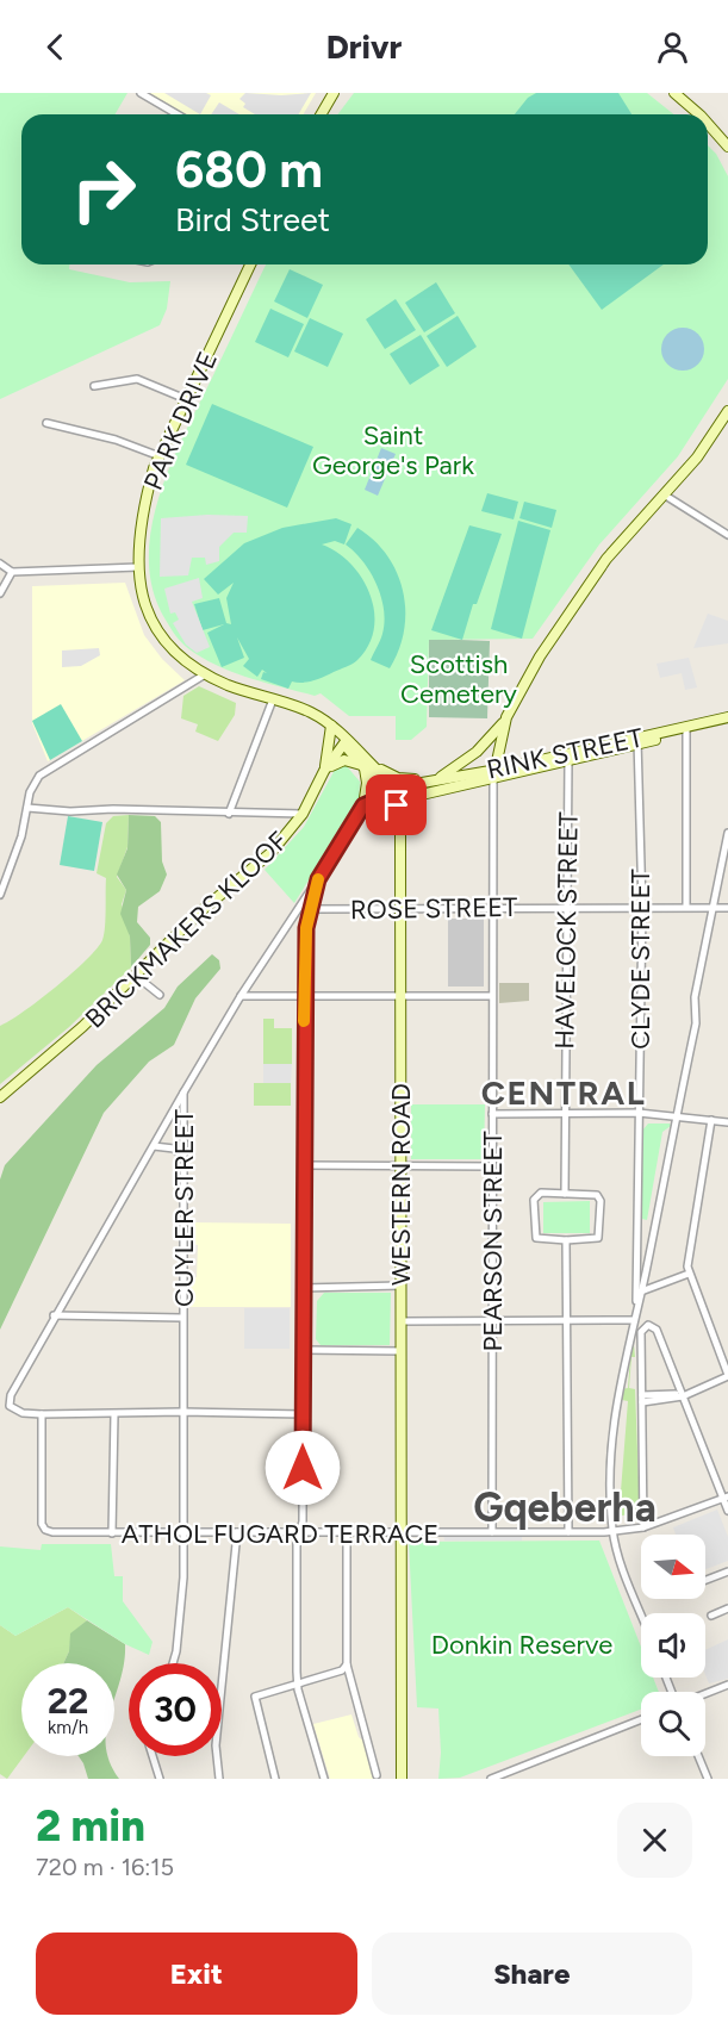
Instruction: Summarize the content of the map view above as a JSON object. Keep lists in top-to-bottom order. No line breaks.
{"streets":{"street":["PARK DRIVE","RINK STREET","ROSE STREET","BRICKMAKERS KLOOF","HAVELOCK STREET","CLYDE STREET","WESTERN ROAD","CUYLER STREET","PEARSON STREET","ATHOL FUGARD TERRACE"]},"crossings":[["PARK DRIVE","RINK STREET"],["PARK DRIVE","BRICKMAKERS KLOOF"],["PARK DRIVE","WESTERN ROAD"],["RINK STREET","HAVELOCK STREET"],["RINK STREET","CLYDE STREET"],["RINK STREET","WESTERN ROAD"],["RINK STREET","PEARSON STREET"],["ROSE STREET","HAVELOCK STREET"],["ROSE STREET","CLYDE STREET"],["ROSE STREET","WESTERN ROAD"],["ROSE STREET","PEARSON STREET"],["WESTERN ROAD","ATHOL FUGARD TERRACE"],["CUYLER STREET","ATHOL FUGARD TERRACE"],["PEARSON STREET","ATHOL FUGARD TERRACE"]],"districts":["CENTRAL","Gqeberha"],"parks":["Saint George's Park","Scottish Cemetery","Donkin Reserve"],"north":"right","page":{"header":"Drivr","turn":["680 m","Bird Street"],"speed":"22 km/h","limit":"30","heading":["2 min","720 m · 16:15"],"buttons":["Exit","Share"]}}
